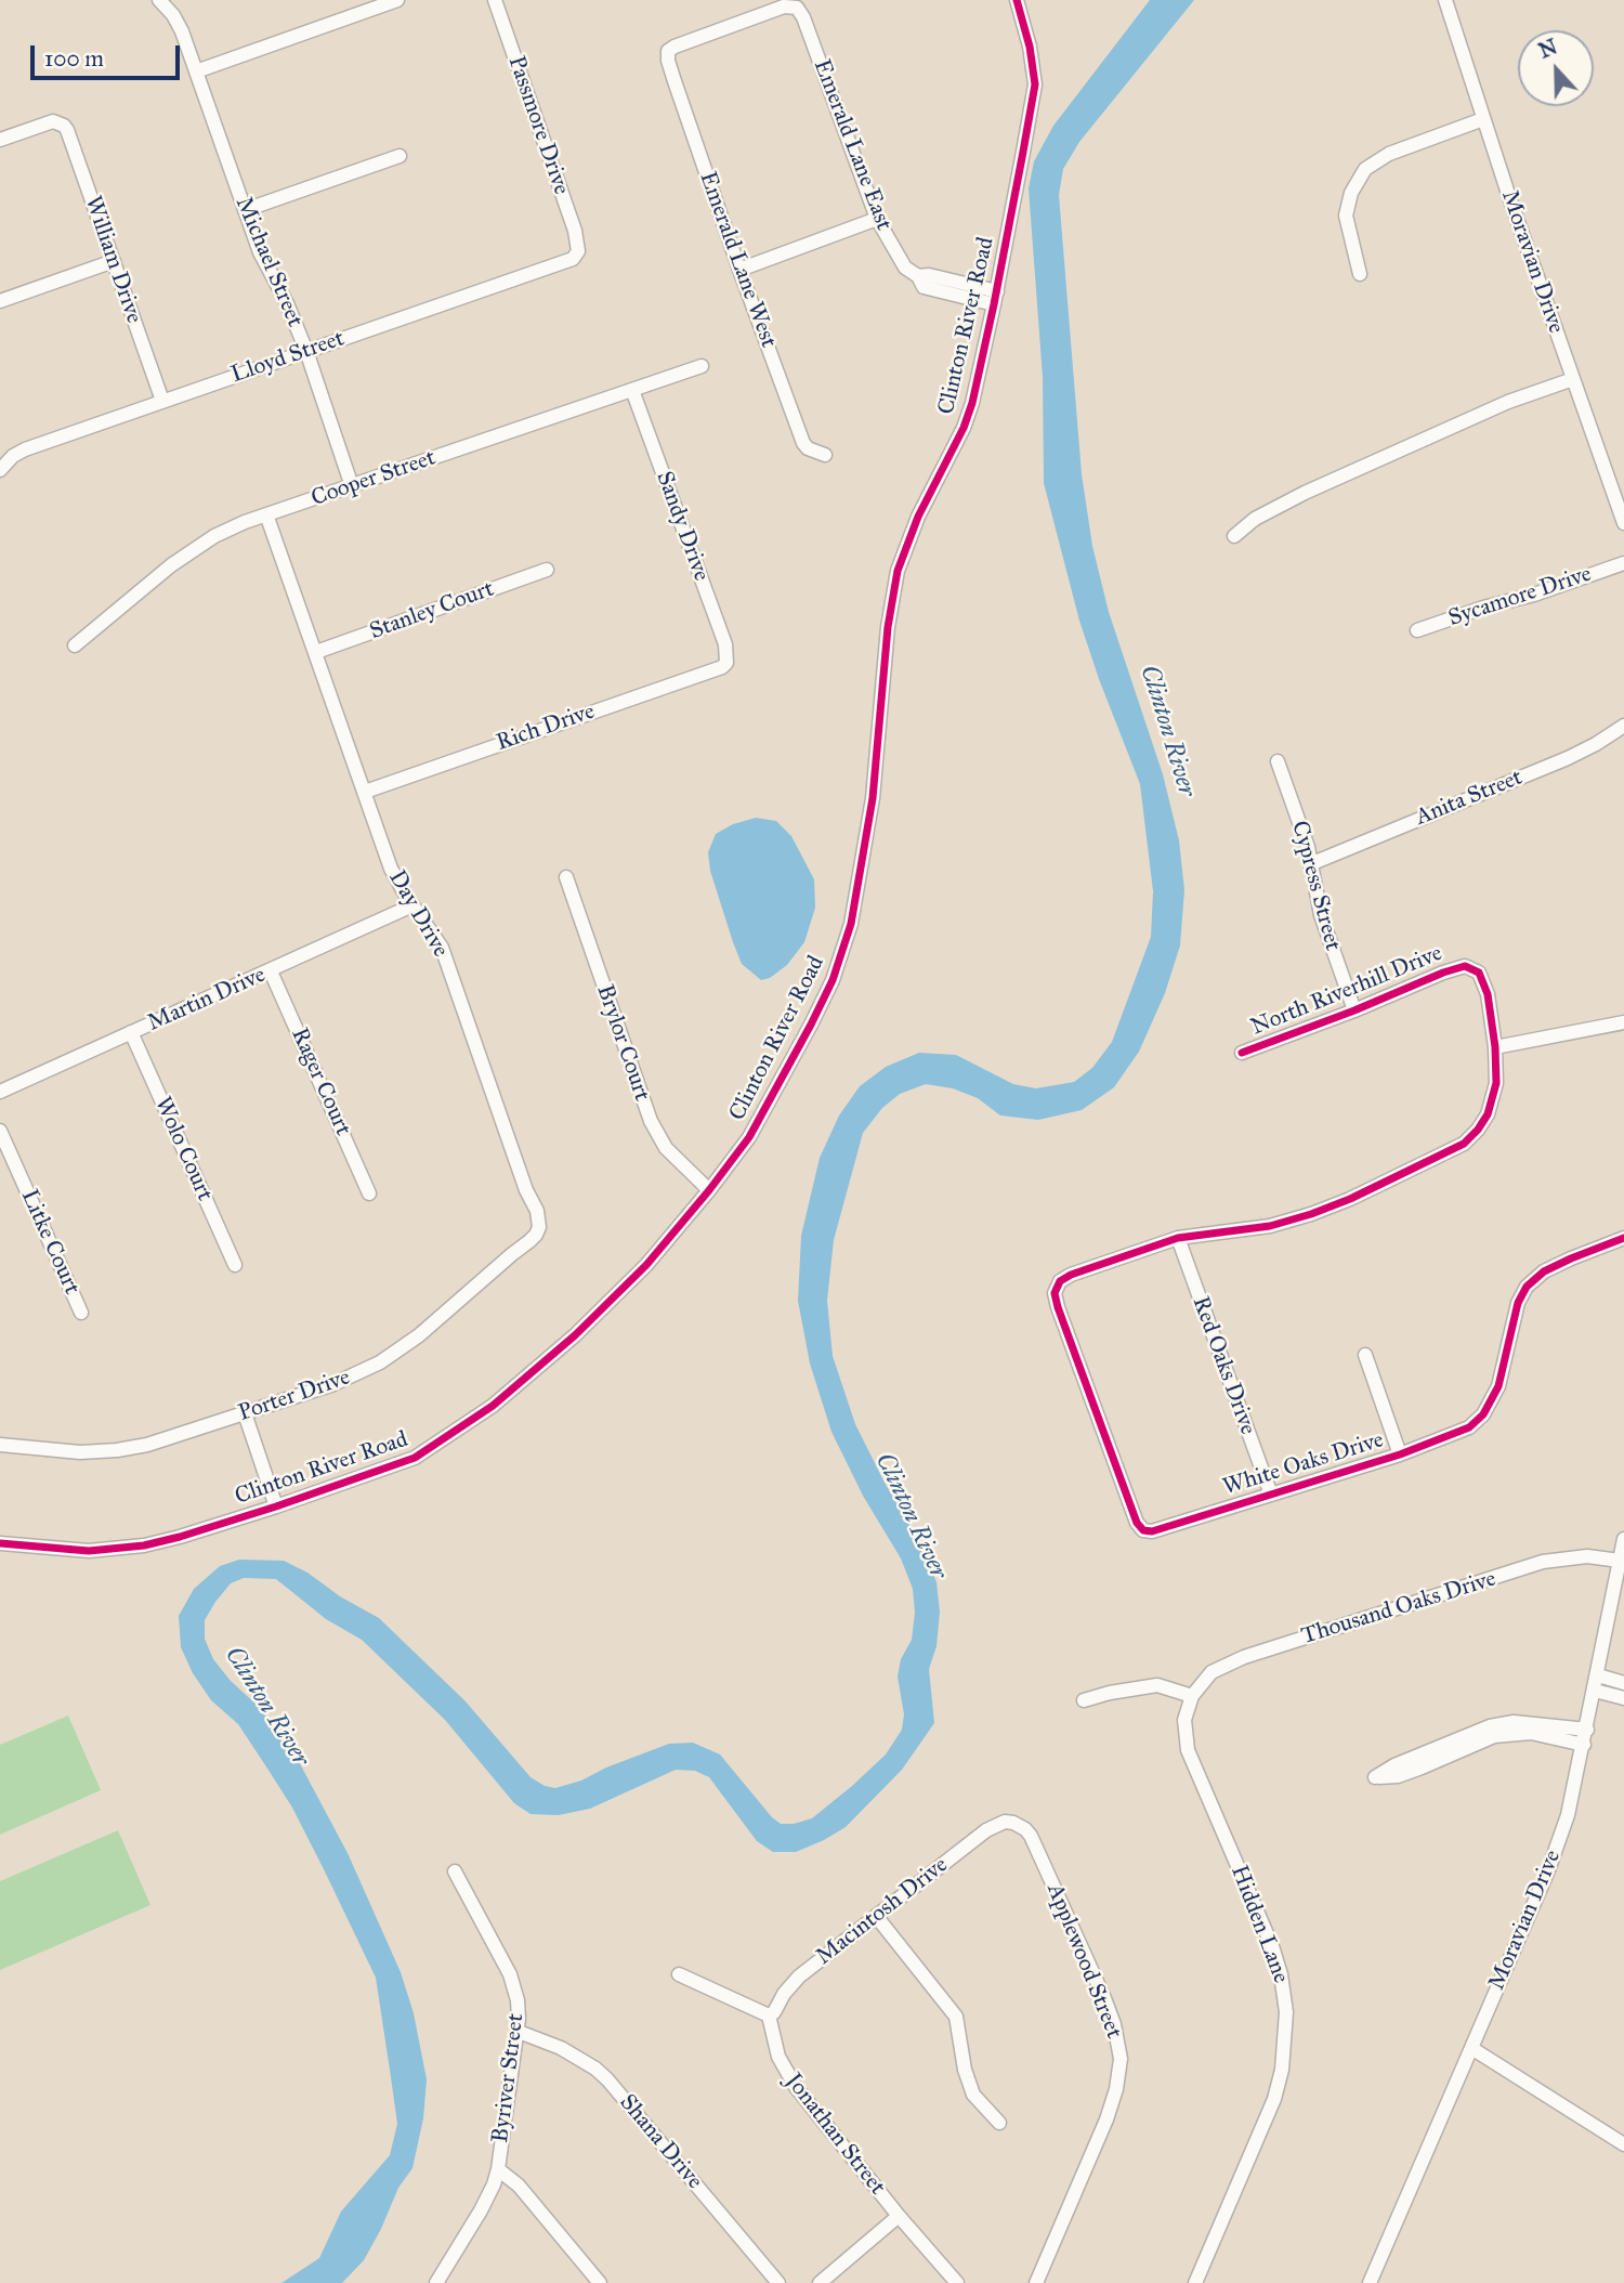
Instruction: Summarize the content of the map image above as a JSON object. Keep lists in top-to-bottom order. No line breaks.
{"streets":{"street":["Passmore Drive","Emerald Lane East","William Drive","Emerald Lane West","Michael Street","Moravian Drive","Clinton River Road","Lloyd Street","Cooper Street","Sandy Drive","Sycamore Drive","Stanley Court","Rich Drive","Anita Street","Cypress Street","Day Drive","North Riverhill Drive","Martin Drive","Brylor Court","Rager Court","Wolo Court","Litke Court","Red Oaks Drive","Porter Drive","White Oaks Drive","Thousand Oaks Drive","Macintosh Drive","Hidden Lane","Applewood Street","Byriver Street","Jonathan Street","Shana Drive"]},"crossings":[["Passmore Drive","Lloyd Street"],["Emerald Lane East","Emerald Lane West"],["Emerald Lane East","Clinton River Road"],["William Drive","Lloyd Street"],["Michael Street","Lloyd Street"],["Michael Street","Cooper Street"],["Moravian Drive","Thousand Oaks Drive"],["Clinton River Road","Brylor Court"],["Cooper Street","Sandy Drive"],["Cooper Street","Day Drive"],["Sandy Drive","Rich Drive"],["Stanley Court","Day Drive"],["Rich Drive","Day Drive"],["Anita Street","Cypress Street"],["Cypress Street","North Riverhill Drive"],["Day Drive","Martin Drive"],["Day Drive","Porter Drive"],["Martin Drive","Rager Court"],["Martin Drive","Wolo Court"],["Red Oaks Drive","White Oaks Drive"],["Thousand Oaks Drive","Hidden Lane"],["Macintosh Drive","Applewood Street"],["Macintosh Drive","Jonathan Street"],["Byriver Street","Shana Drive"]],"water":["Clinton River"],"scale_bar":"100 m","north":"top"}
